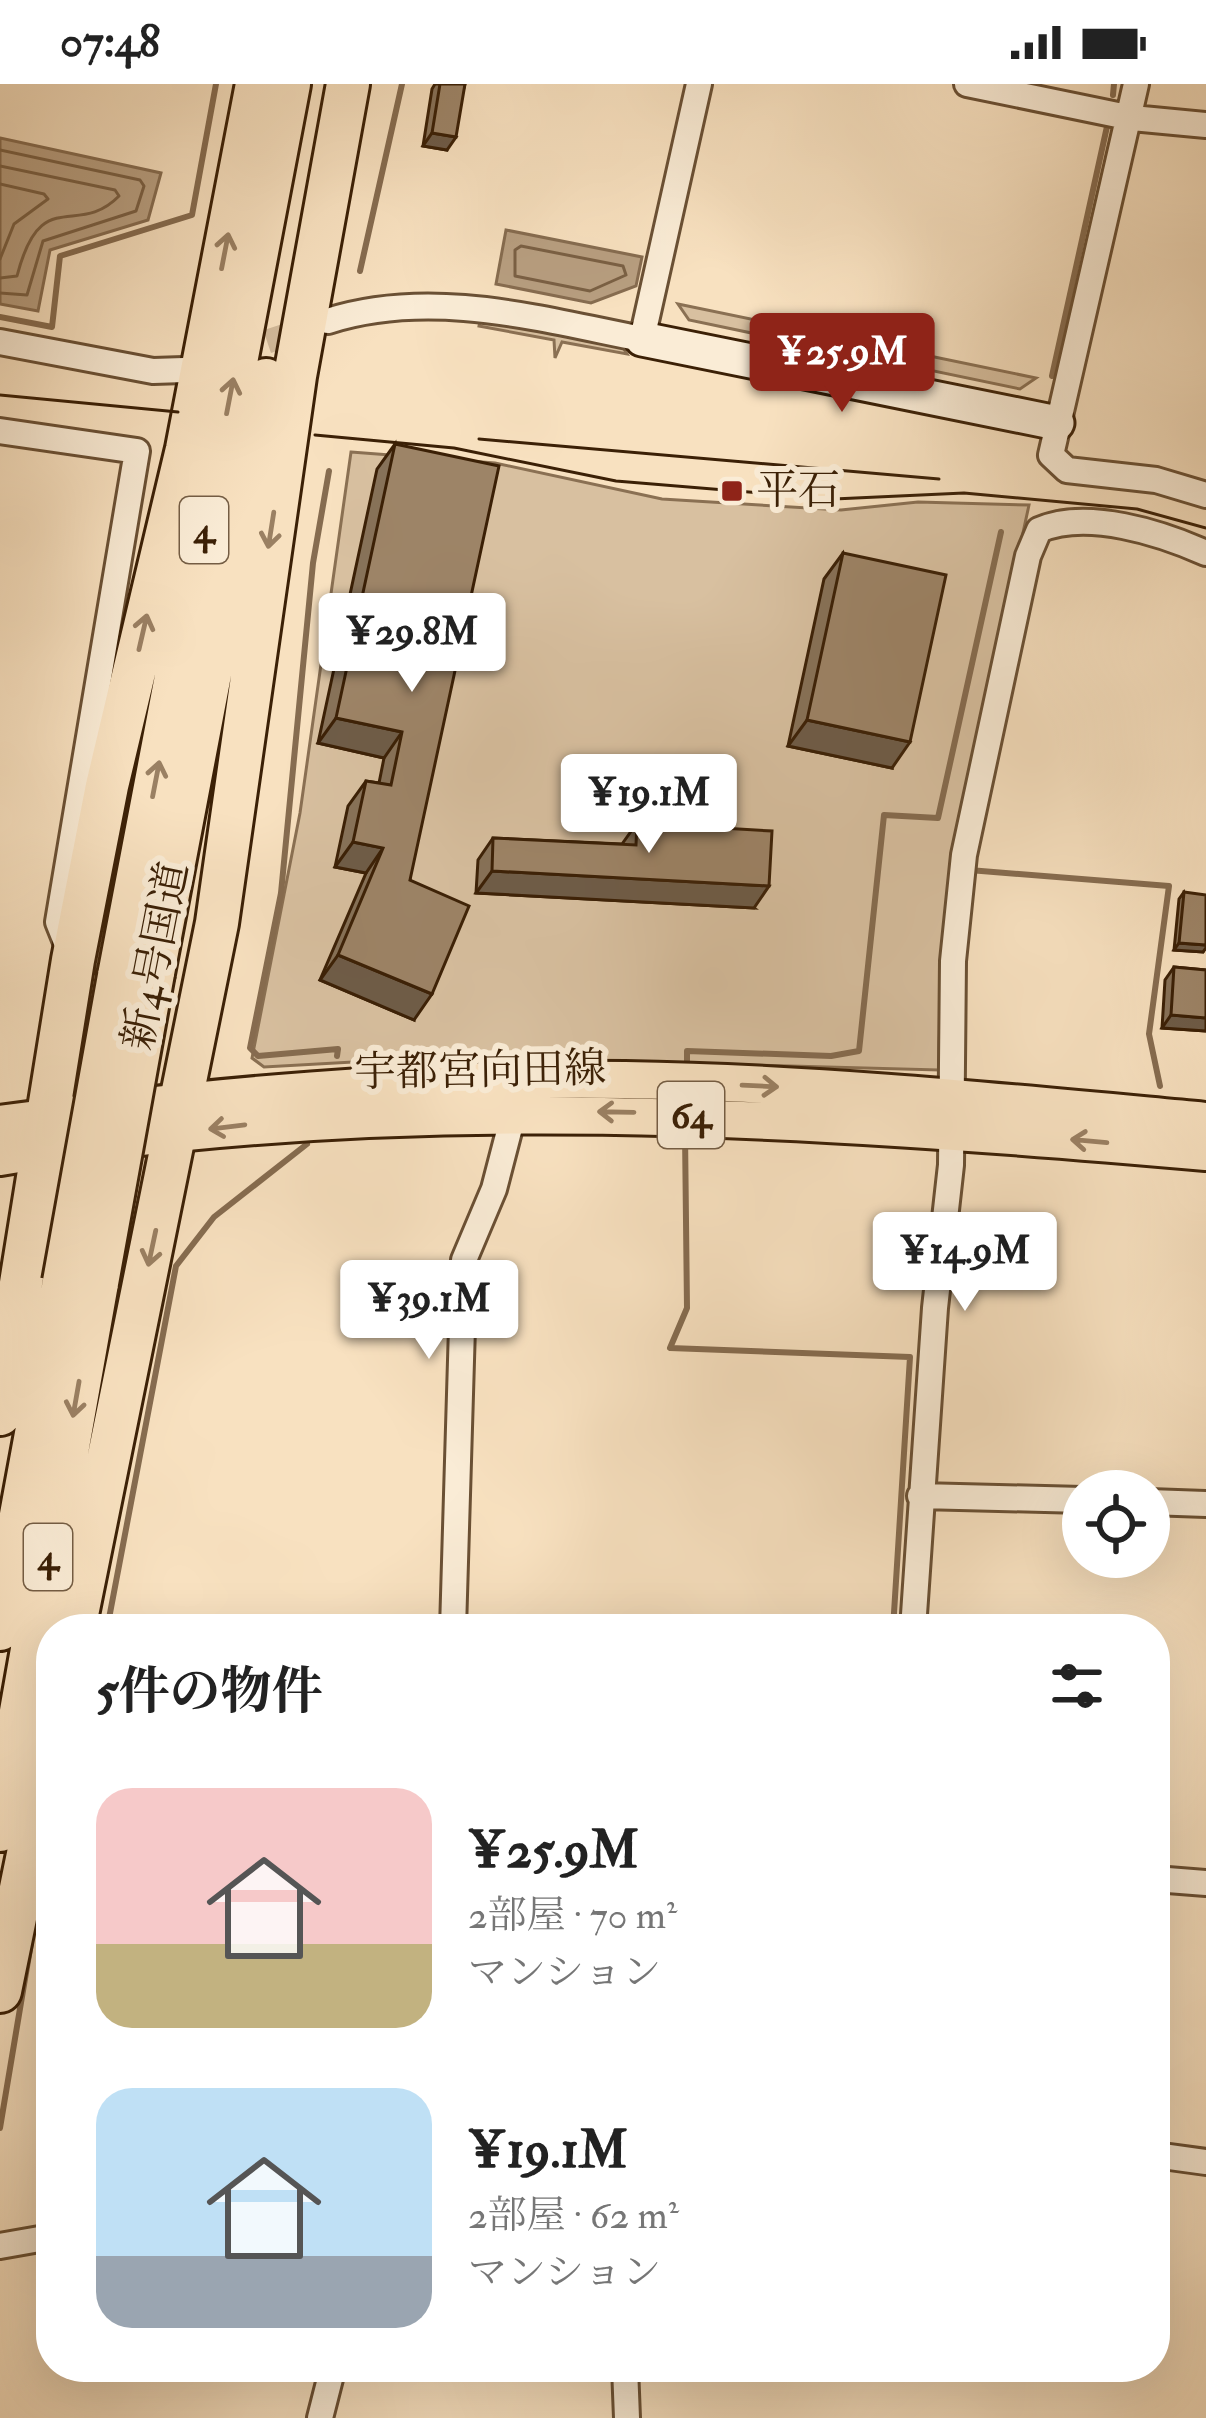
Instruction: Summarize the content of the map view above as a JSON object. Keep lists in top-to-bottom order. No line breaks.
{"streets":{"highway":["4","新4号国道"],"main road":["宇都宮向田線","64"]},"places":{"transit":["平石"]},"page":{"status":"07:48","price":["¥25.9M","¥29.8M","¥19.1M","¥14.9M","¥39.1M"],"heading":"5件の物件","list":[{"name":"¥25.9M","note":"2部屋 · 70 m² · マンション"},{"name":"¥19.1M","note":"2部屋 · 62 m² · マンション"}]}}
